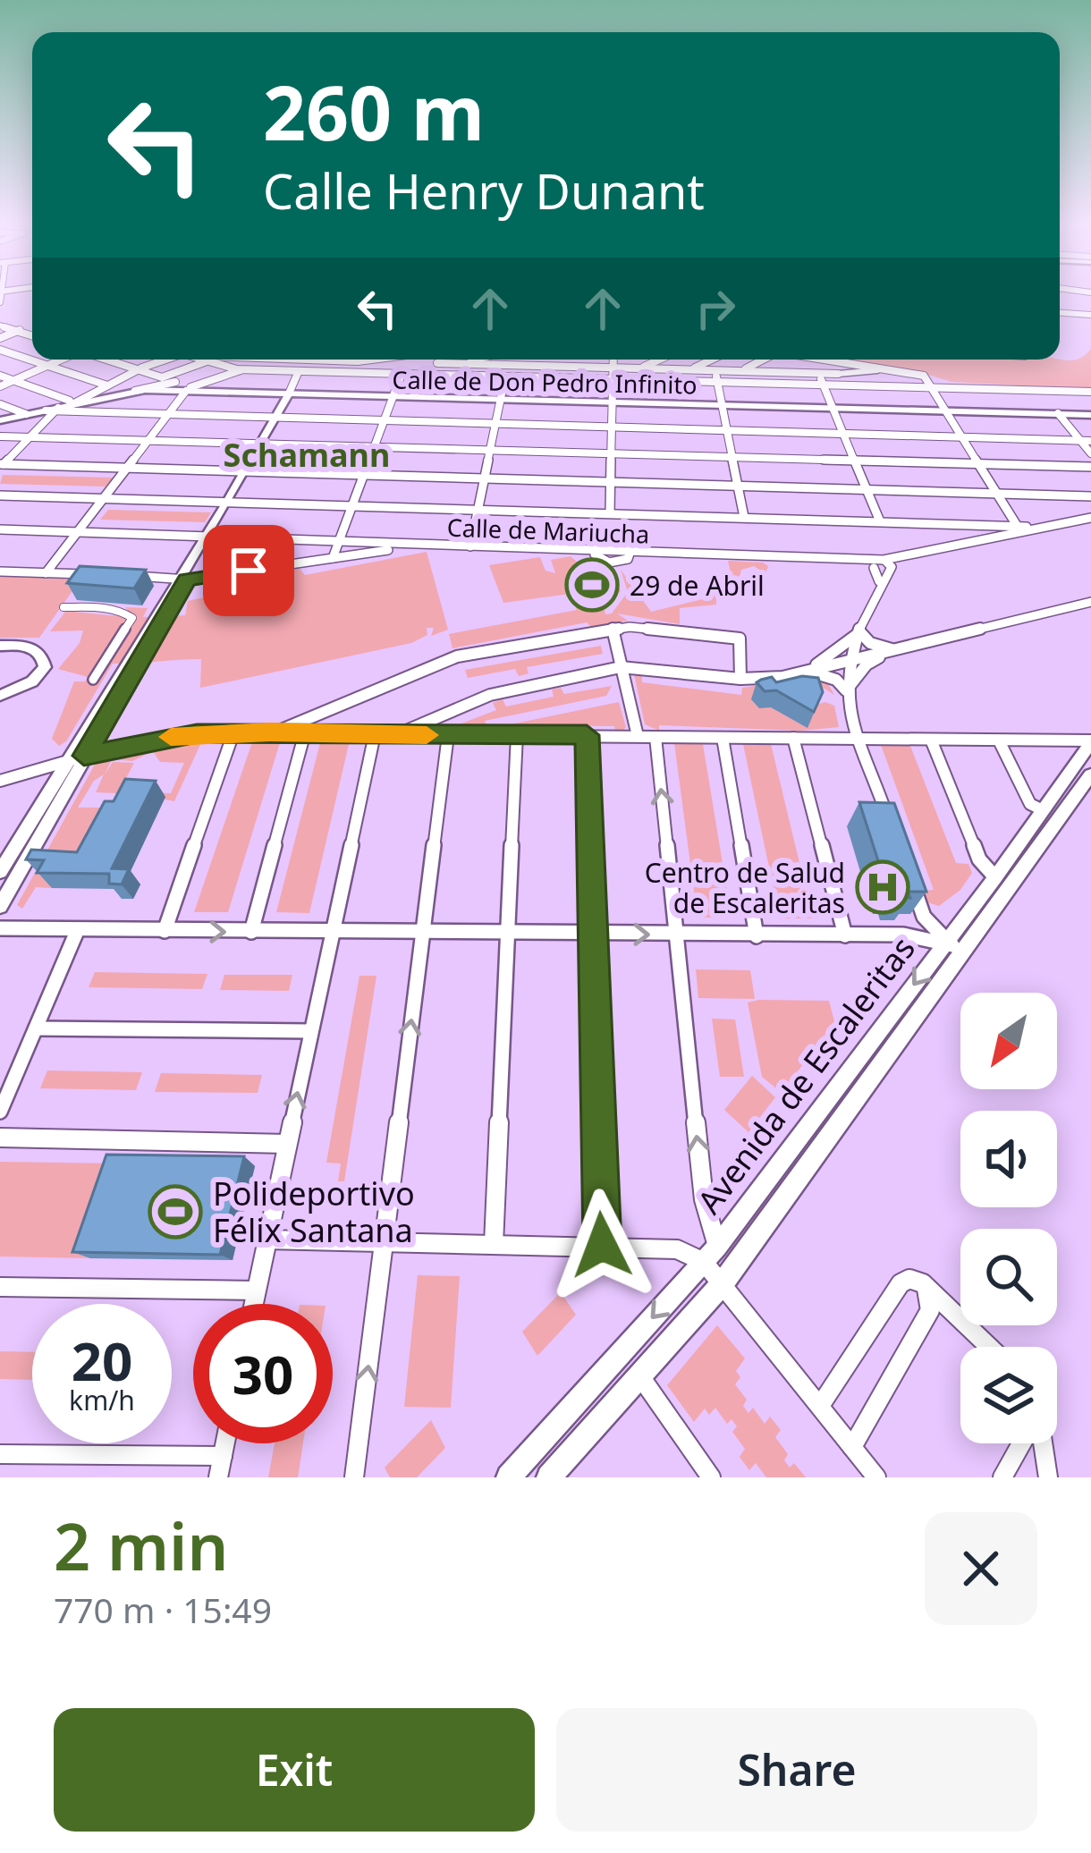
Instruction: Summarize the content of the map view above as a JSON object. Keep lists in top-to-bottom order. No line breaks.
{"streets":{"street":["Calle de Don Pedro Infinito","Calle de Mariucha","Avenida de Escaleritas"]},"districts":["Schamann"],"places":{"sports":["29 de Abril","Polideportivo Félix Santana"],"hospital":["Centro de Salud de Escaleritas"]},"north":"bottom left","page":{"turn":["260 m","Calle Henry Dunant"],"speed":"20 km/h","limit":"30","heading":["2 min","770 m · 15:49"],"buttons":["Exit","Share"]}}
